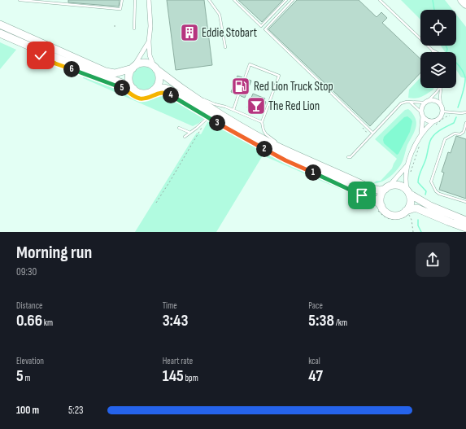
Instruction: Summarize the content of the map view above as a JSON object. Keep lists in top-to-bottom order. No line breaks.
{"places":{"building":["Eddie Stobart"],"fuel station":["Red Lion Truck Stop"],"bar":["The Red Lion"]},"page":{"pins":["6","5","4","3","2","1"],"heading":["Morning run","09:30"],"stats":[["Distance","0.66 km"],["Time","3:43"],["Pace","5:38 /km"],["Elevation","5 m"],["Heart rate","145 bpm"],["kcal","47"]],"list":[{"name":"100 m","note":"5:23"}]}}
